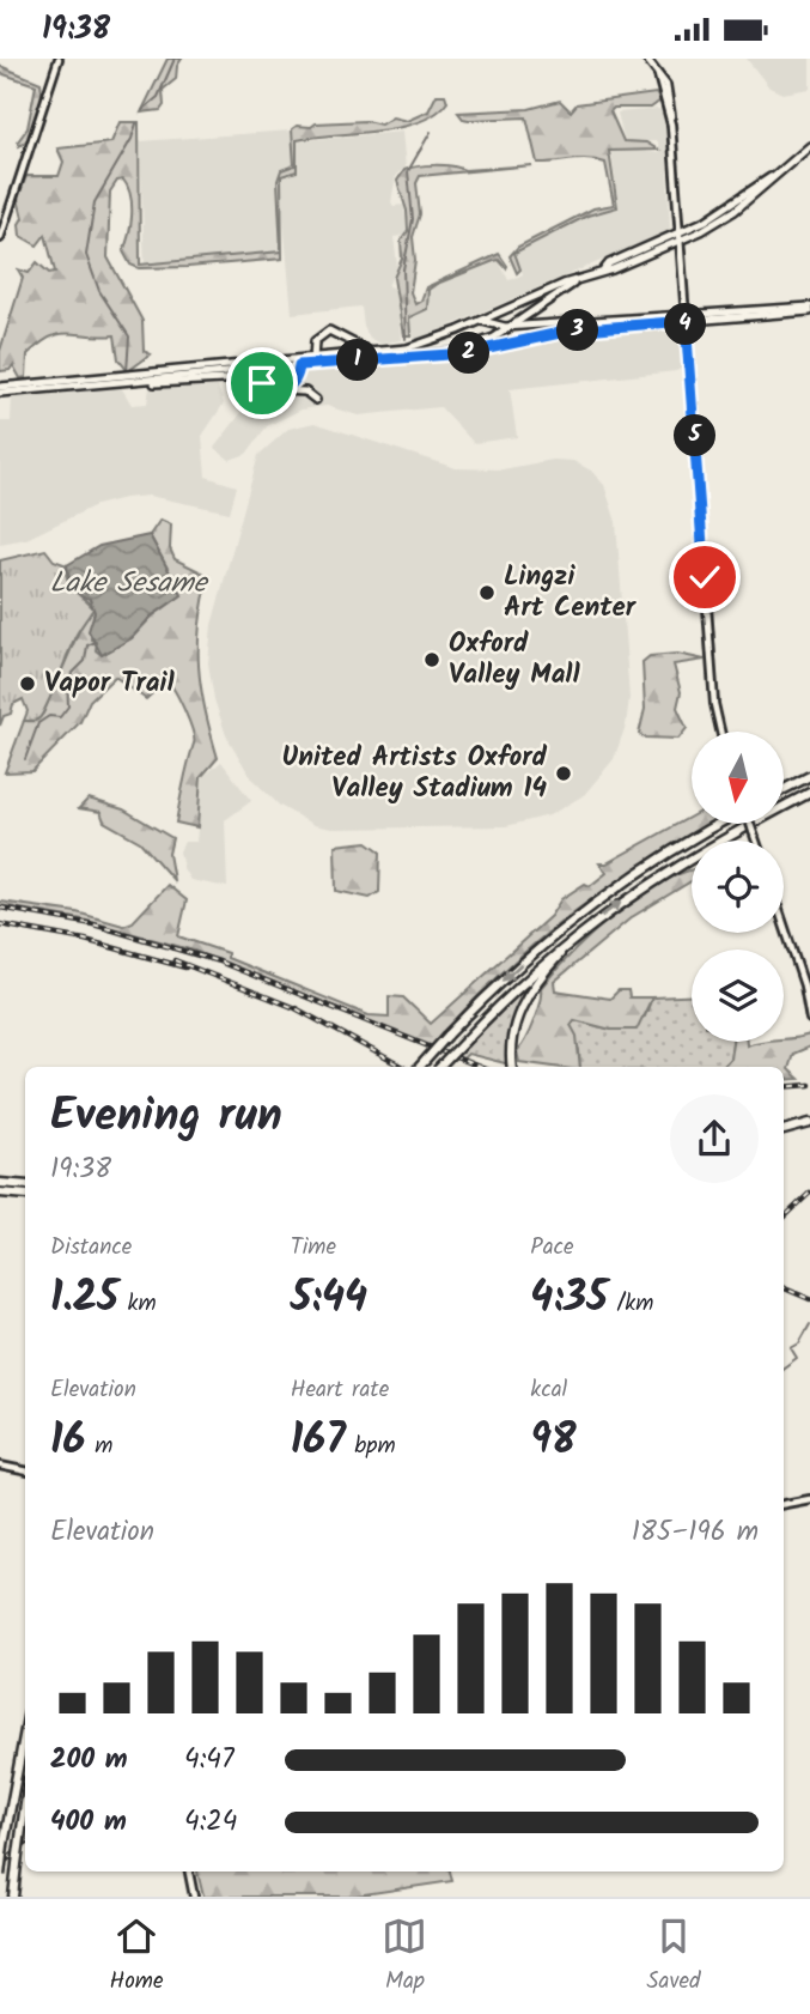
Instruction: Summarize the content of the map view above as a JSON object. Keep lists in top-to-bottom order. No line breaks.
{"water":["Lake Sesame"],"places":["Lingzi Art Center","Oxford Valley Mall","Vapor Trail","United Artists Oxford Valley Stadium 14"],"north":"bottom","page":{"status":"19:38","pins":["4","3","2","1","5"],"heading":["Evening run","19:38"],"stats":[["Distance","1.25 km"],["Time","5:44"],["Pace","4:35 /km"],["Elevation","16 m"],["Heart rate","167 bpm"],["kcal","98"]],"chart":["Elevation","185–196 m"],"list":[{"name":"200 m","note":"4:47"},{"name":"400 m","note":"4:24"}],"tabs":["Home","Map","Saved"]}}
